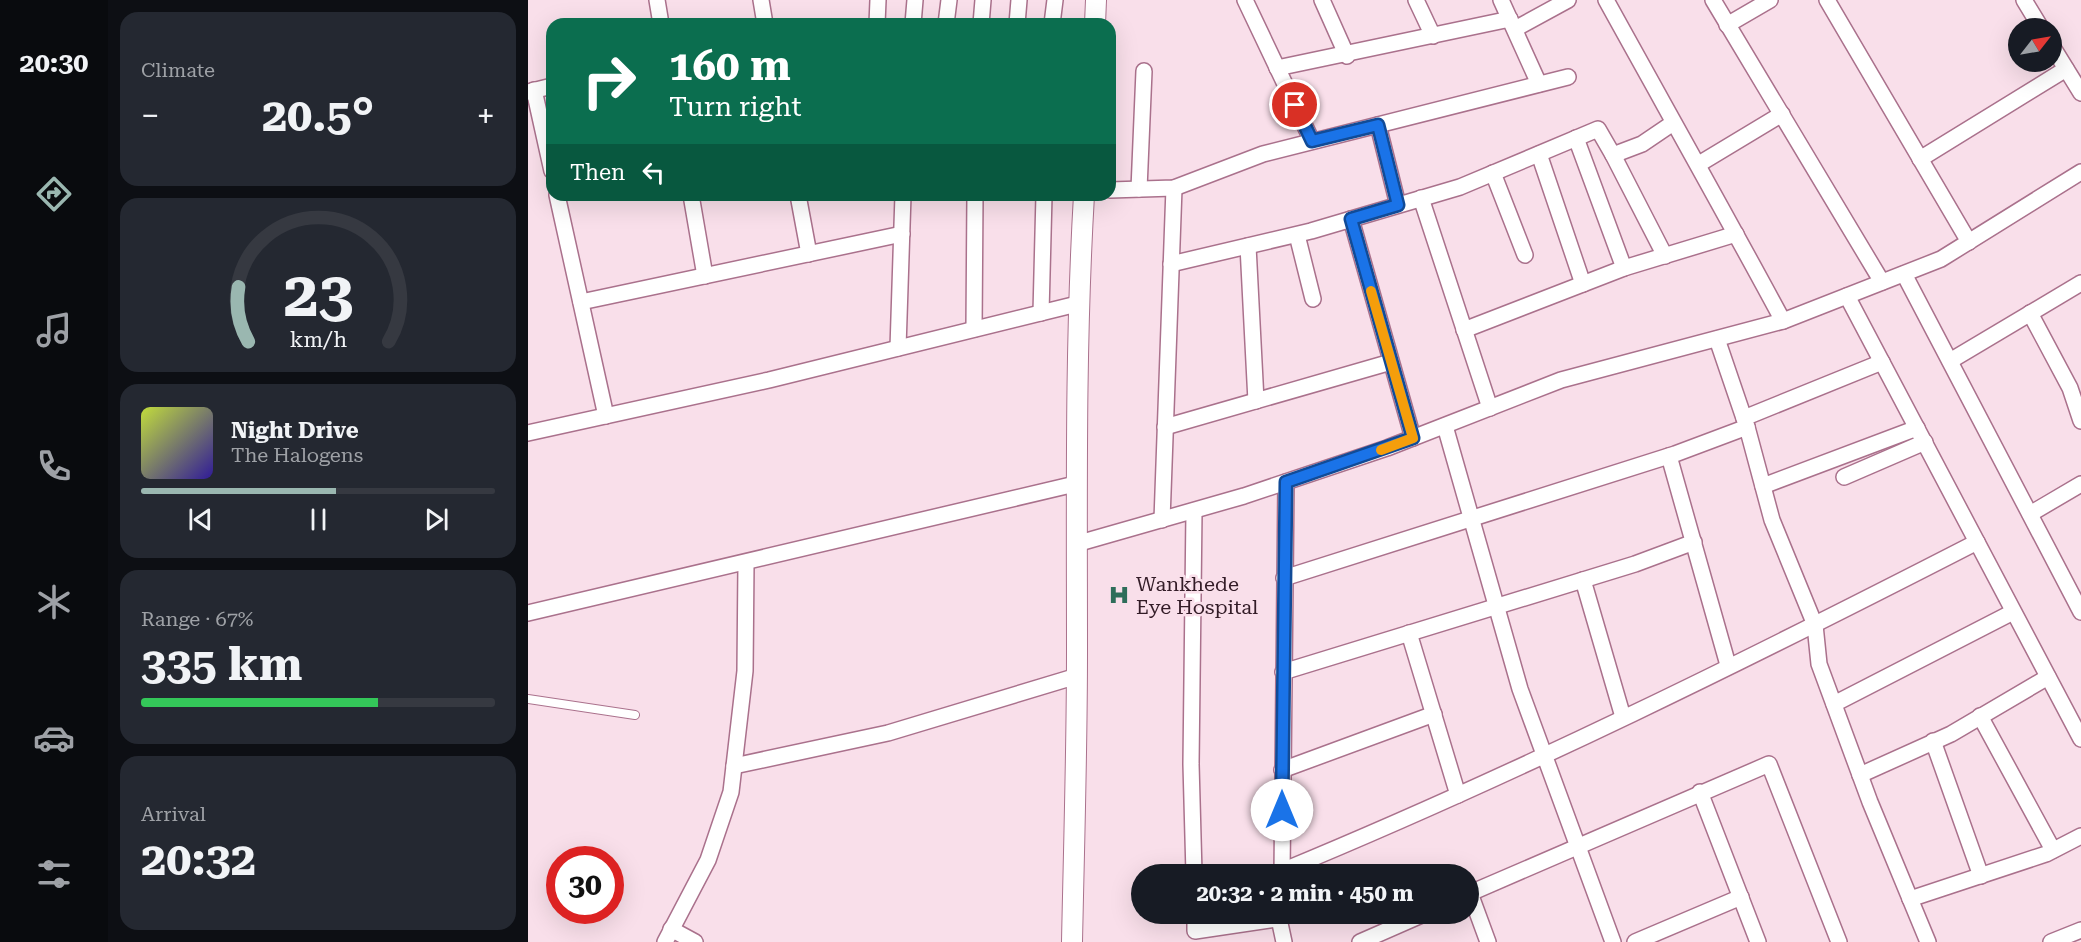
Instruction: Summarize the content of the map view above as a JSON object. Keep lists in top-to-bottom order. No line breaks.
{"places":{"hospital":["Wankhede Eye Hospital"]},"north":"top right","page":{"tabs":"20:30","tile":["Climate",["Range · 67%","335 km"],["Arrival","20:32"]],"turn":["160 m","Turn right"],"heat":["−","20.5°","+"],"then":"Then","song":["Night Drive","The Halogens"],"limit":"30","trip":"20:32 · 2 min · 450 m","gauge":["23","km/h"]}}
